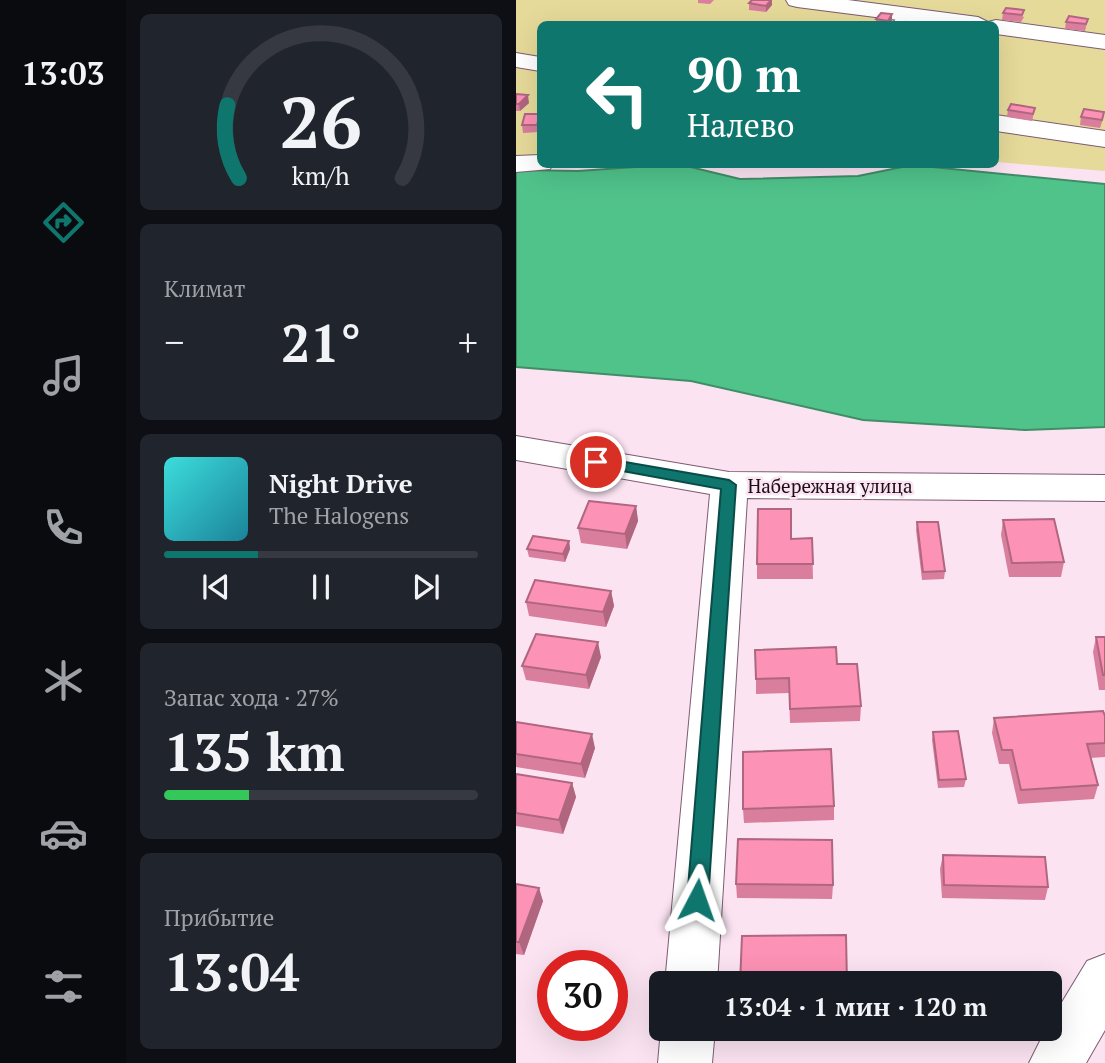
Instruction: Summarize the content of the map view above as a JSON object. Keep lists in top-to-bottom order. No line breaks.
{"streets":{"street":["Набережная улица"]},"page":{"tabs":"13:03","turn":["90 m","Налево"],"tile":["Климат",["Запас хода · 27%","135 km"],["Прибытие","13:04"]],"heat":["−","21°","+"],"song":["Night Drive","The Halogens"],"limit":"30","trip":"13:04 · 1 мин · 120 m","gauge":["26","km/h"]}}
